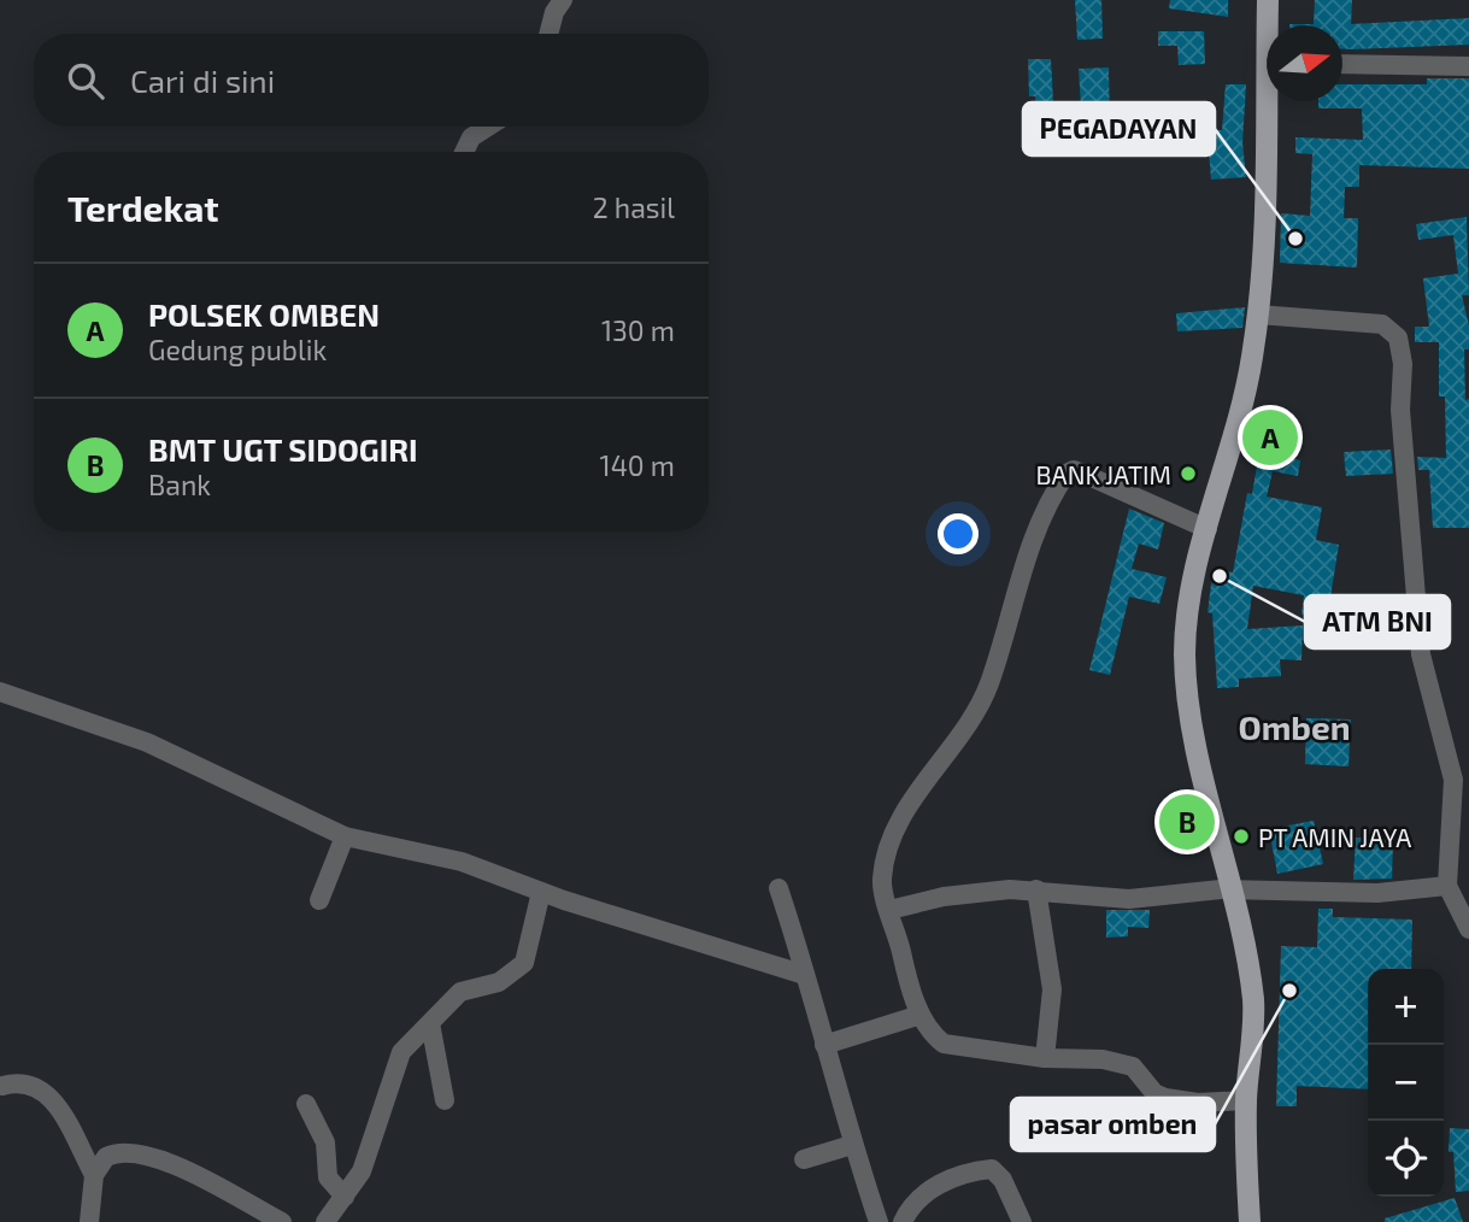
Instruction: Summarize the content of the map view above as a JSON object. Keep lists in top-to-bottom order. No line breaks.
{"districts":["Omben"],"places":["PEGADAYAN","BANK JATIM","ATM BNI","PT AMIN JAYA","pasar omben"],"north":"right","page":{"search":"Cari di sini","heading":["Terdekat","2 hasil"],"list":[{"mark":"A","name":"POLSEK OMBEN","note":"Gedung publik","value":"130 m"},{"mark":"B","name":"BMT UGT SIDOGIRI","note":"Bank","value":"140 m"}],"pins":["A","B"],"map_buttons":["+","−"]}}
